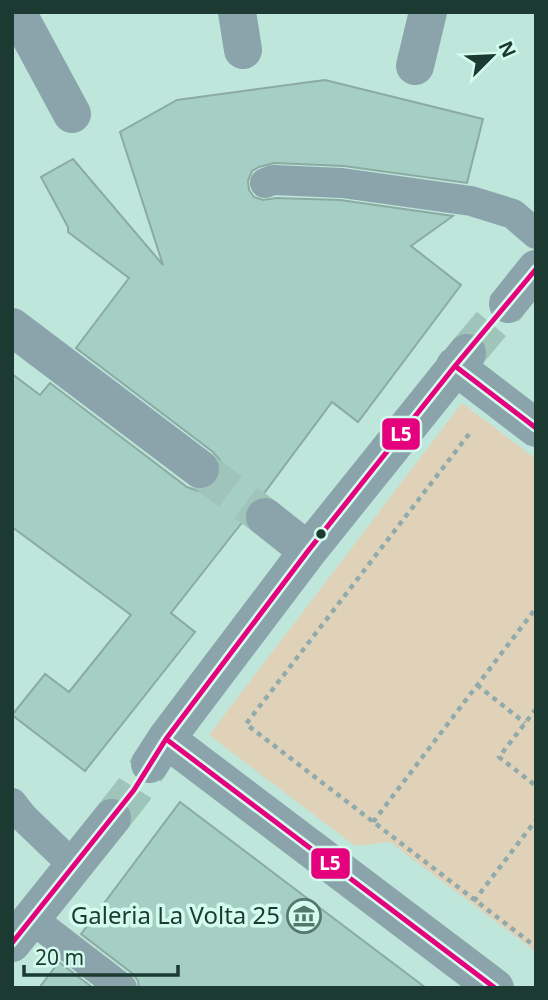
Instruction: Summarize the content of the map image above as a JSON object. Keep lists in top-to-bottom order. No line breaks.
{"places":{"museum":["Galeria La Volta 25"]},"lines":["transit line L5"],"scale_bar":"20 m","north":"top right"}
